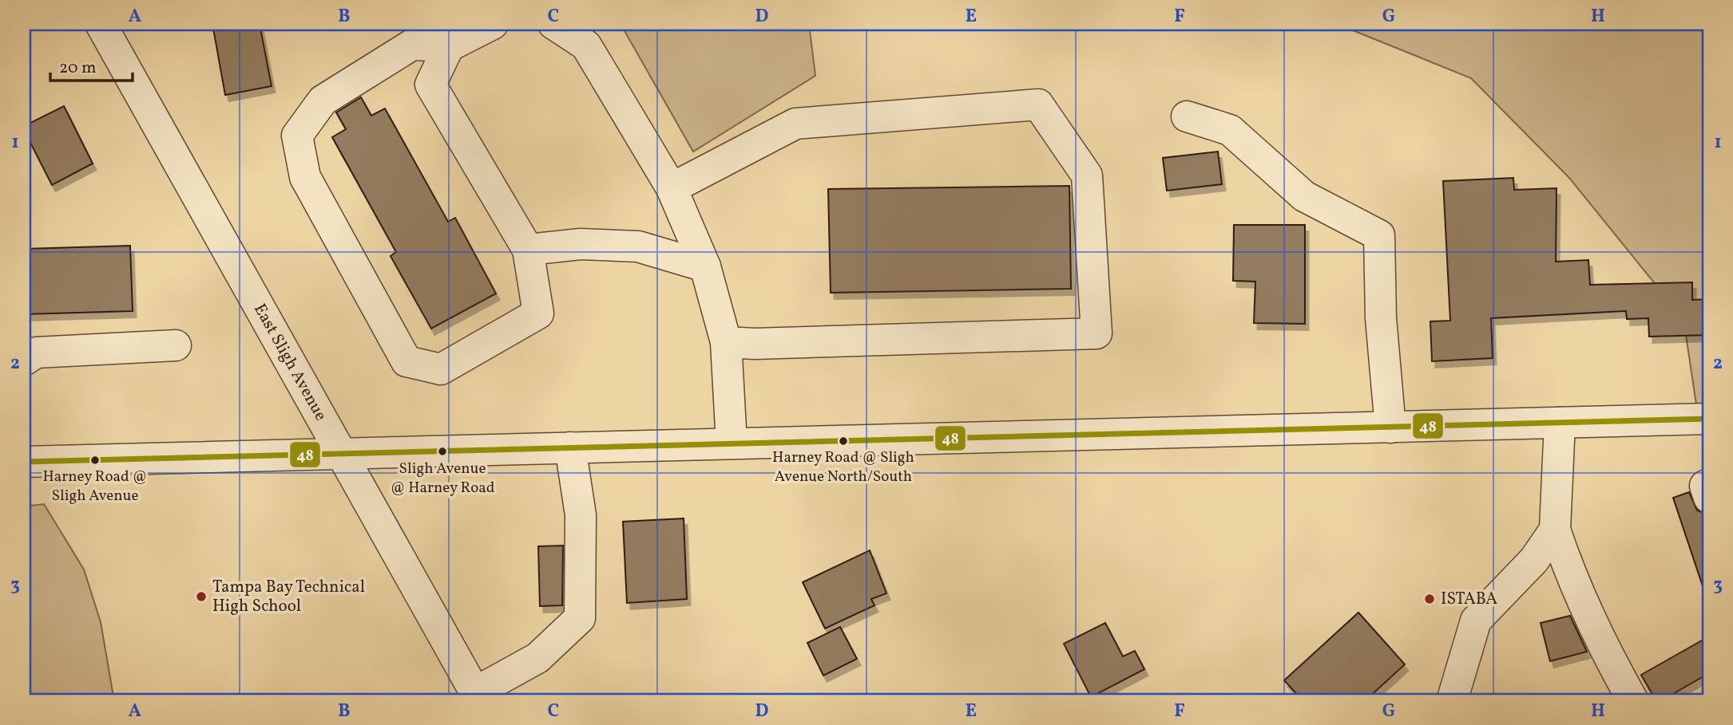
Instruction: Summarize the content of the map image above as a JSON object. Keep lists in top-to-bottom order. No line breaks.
{"streets":{"street":["East Sligh Avenue"]},"places":["Harney Road @ Sligh Avenue North/South","Sligh Avenue @ Harney Road","Harney Road @ Sligh Avenue","Tampa Bay Technical High School","ISTABA"],"lines":["transit line 48"],"scale_bar":"20 m","grid":{"columns":["A","B","C","D","E","F","G","H"],"rows":["1","2","3"]}}
